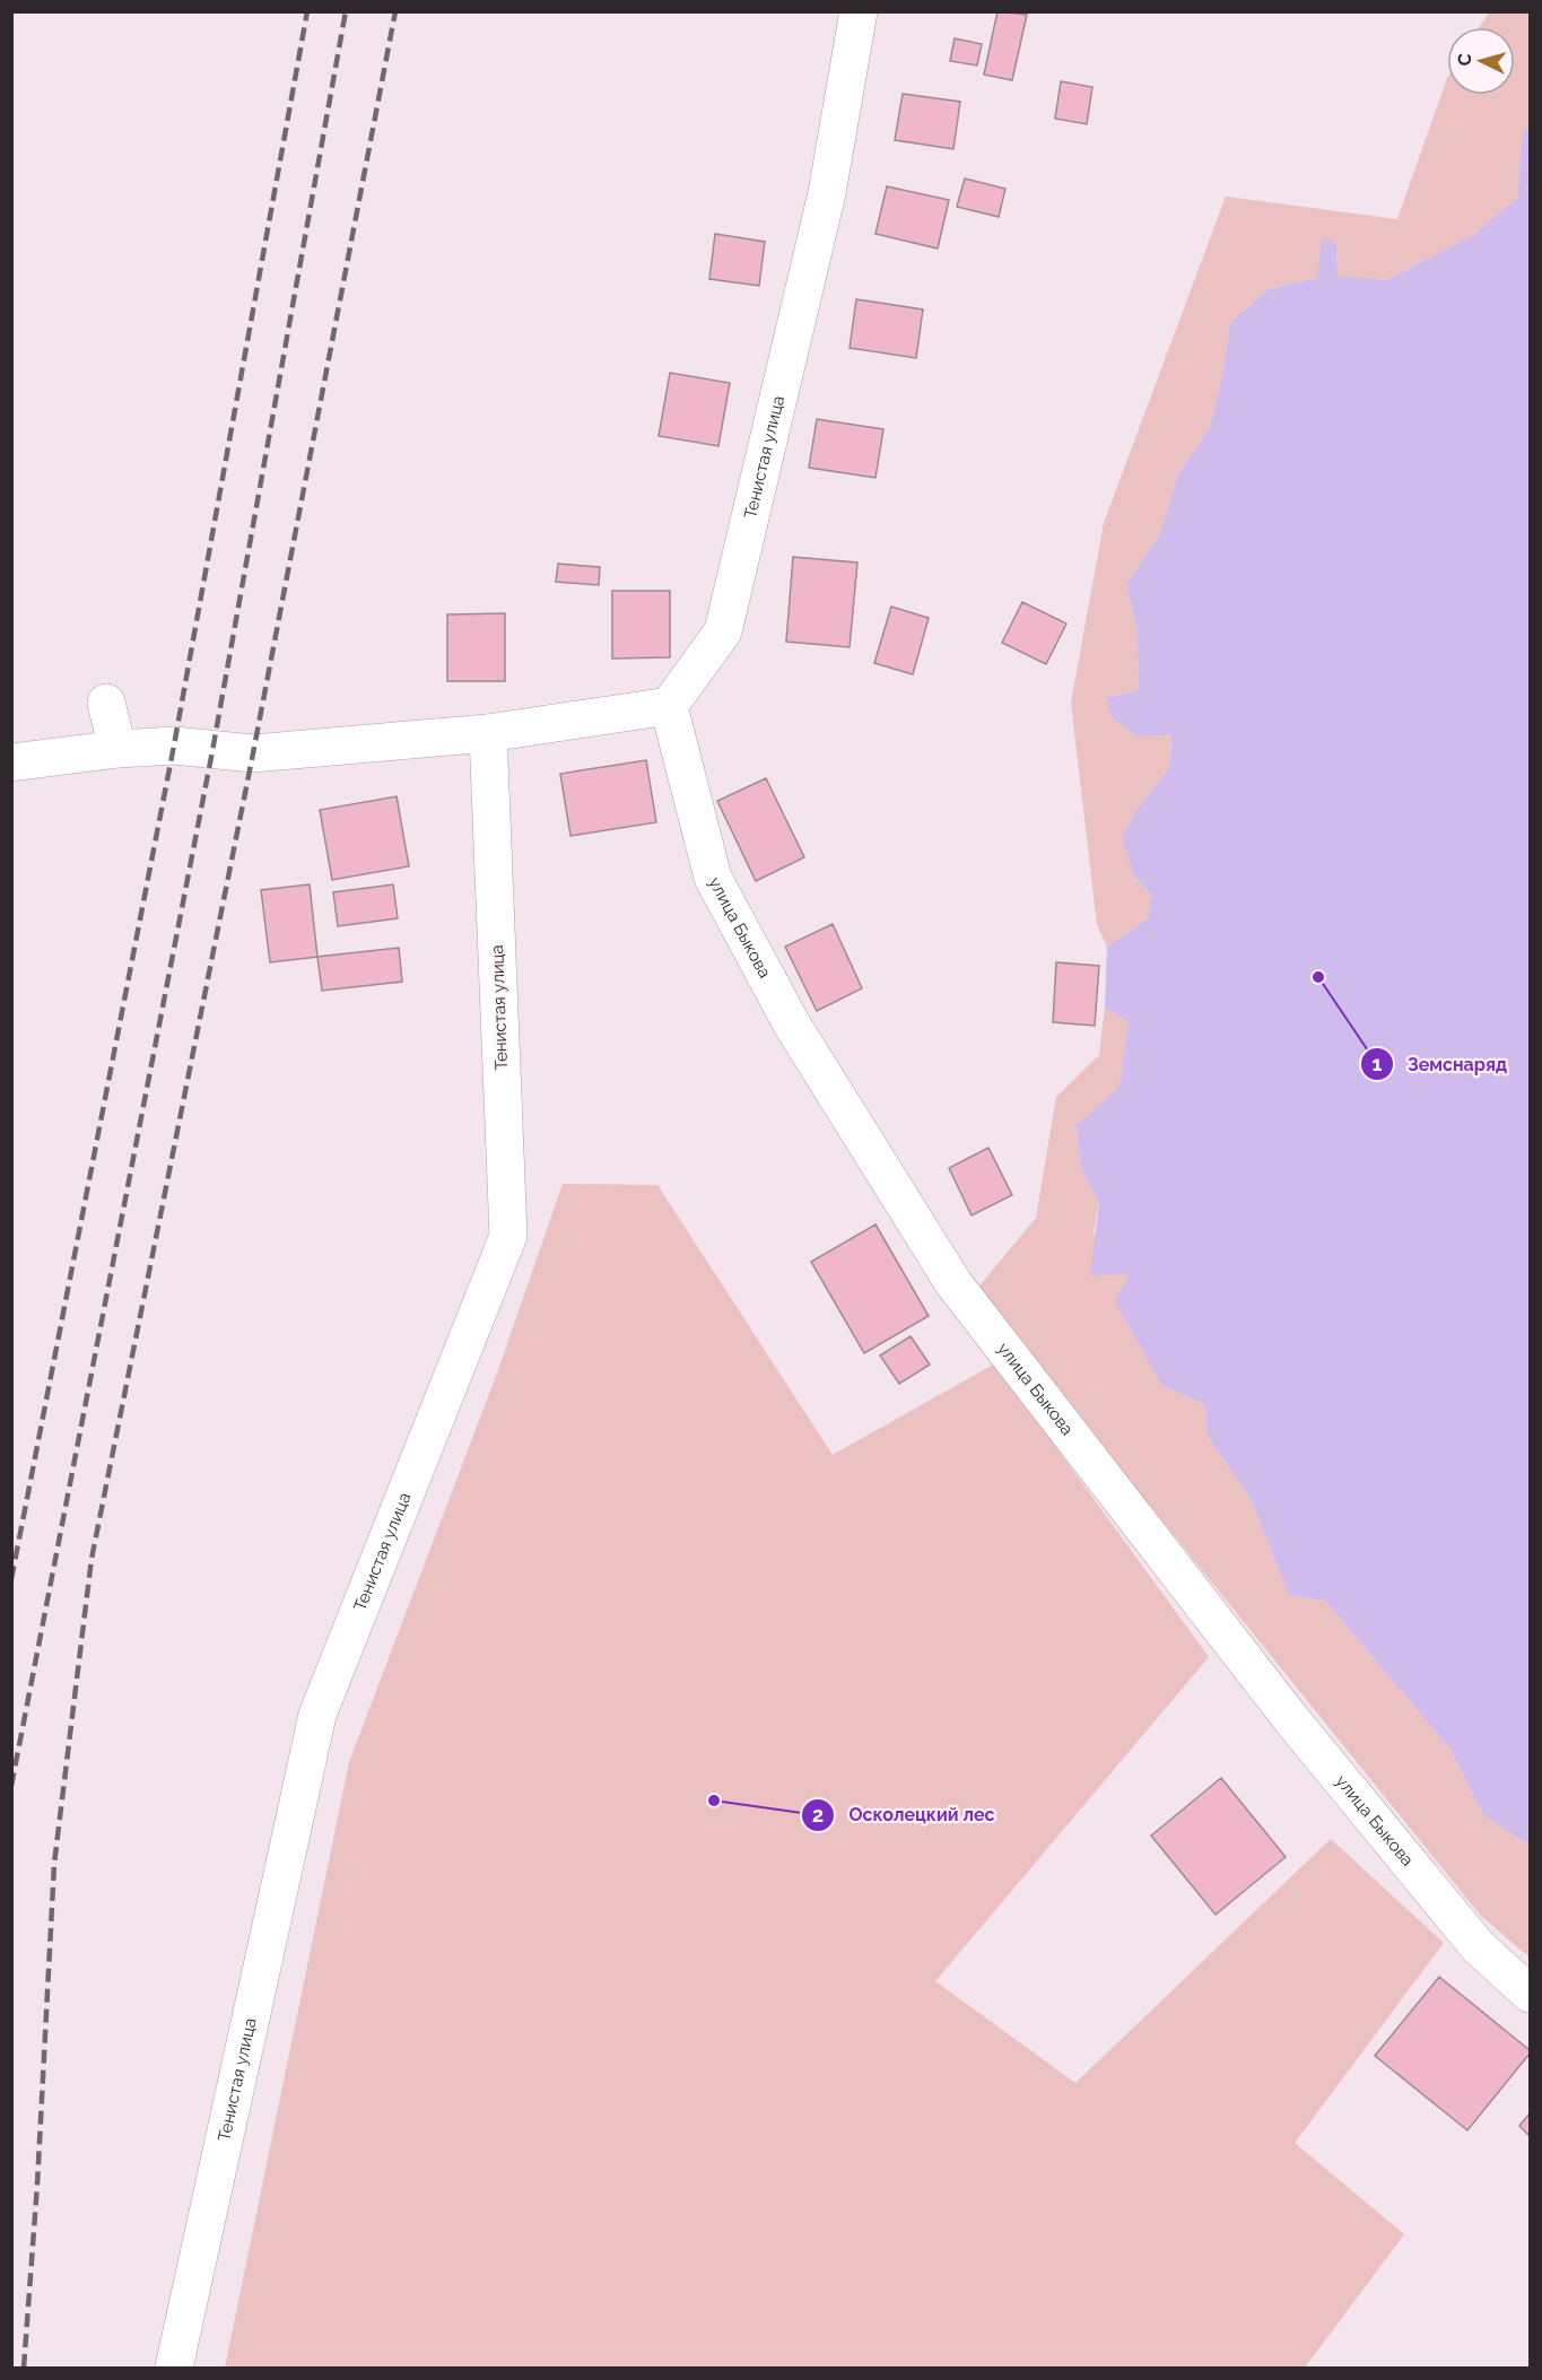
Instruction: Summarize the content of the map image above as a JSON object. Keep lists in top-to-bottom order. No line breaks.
{"streets":{"street":["Тенистая улица","улица Быкова"]},"crossings":[["Тенистая улица","улица Быкова"]],"places":["Земснаряд","Осколецкий лес"],"north":"left"}
